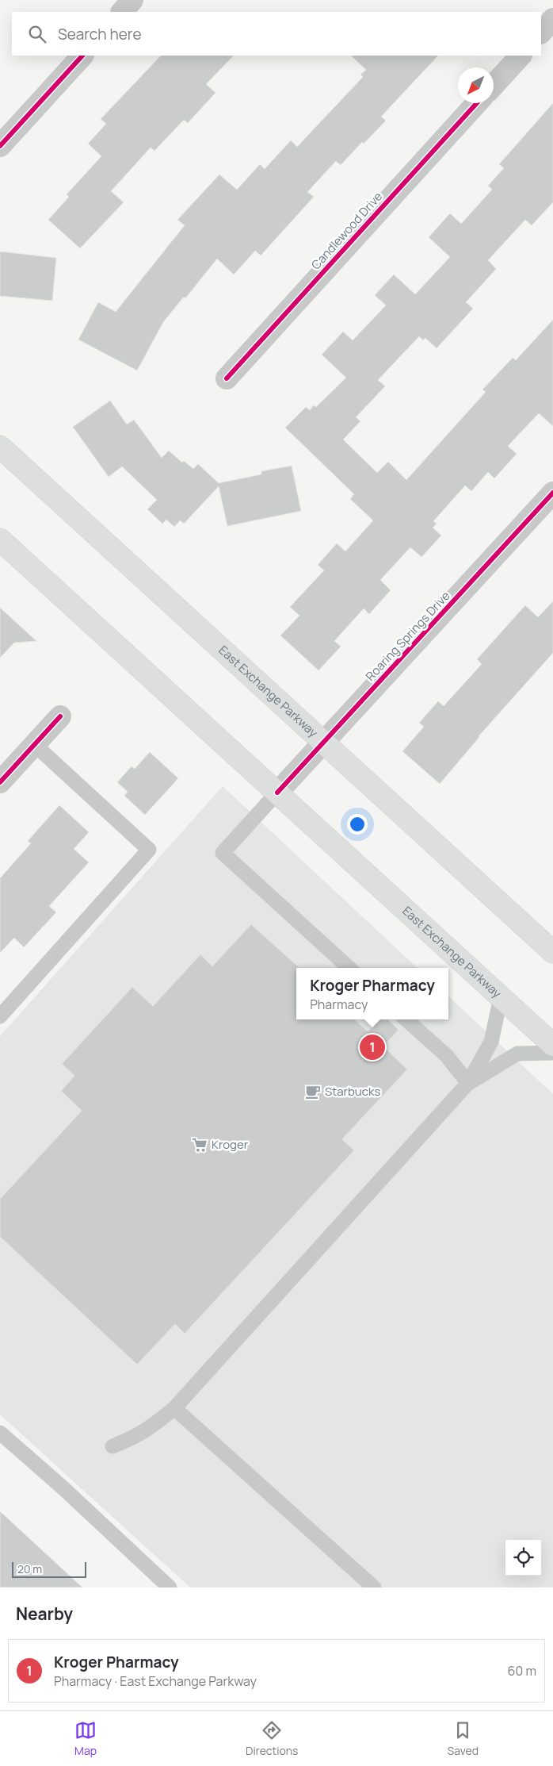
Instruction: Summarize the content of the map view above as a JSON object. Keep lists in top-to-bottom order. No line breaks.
{"streets":{"main road":["East Exchange Parkway"],"street":["Candlewood Drive","Roaring Springs Drive"]},"crossings":[["Roaring Springs Drive","East Exchange Parkway"]],"places":{"cafe":["Starbucks"],"supermarket":["Kroger"]},"scale_bar":"20 m","north":"bottom left","page":{"search":"Search here","popup":["Kroger Pharmacy","Pharmacy"],"pins":"1","scale":"20 m","heading":"Nearby","list":[{"mark":"1","name":"Kroger Pharmacy","note":"Pharmacy · East Exchange Parkway","value":"60 m"}],"nav":["Map","Directions","Saved"]}}
